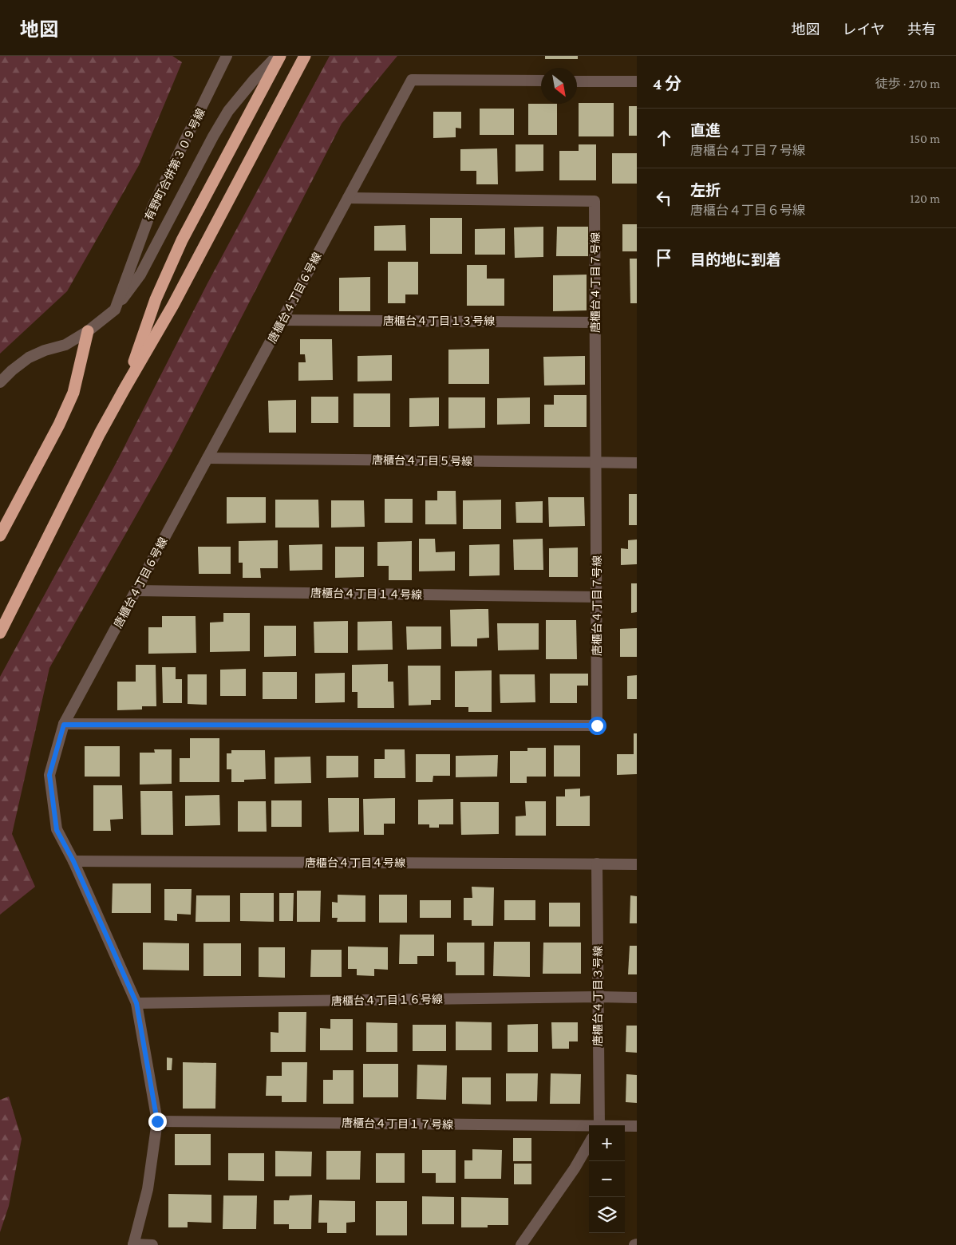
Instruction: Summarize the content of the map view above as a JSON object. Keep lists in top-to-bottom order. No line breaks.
{"streets":{"street":["有野町合併第３０９号線","唐櫃台４丁目７号線","唐櫃台４丁目６号線","唐櫃台４丁目１３号線","唐櫃台４丁目５号線","唐櫃台４丁目１４号線","唐櫃台４丁目４号線","唐櫃台４丁目３号線","唐櫃台４丁目１６号線","唐櫃台４丁目１７号線"]},"crossings":[["唐櫃台４丁目７号線","唐櫃台４丁目６号線"],["唐櫃台４丁目７号線","唐櫃台４丁目１３号線"],["唐櫃台４丁目７号線","唐櫃台４丁目５号線"],["唐櫃台４丁目７号線","唐櫃台４丁目１４号線"],["唐櫃台４丁目６号線","唐櫃台４丁目１３号線"],["唐櫃台４丁目６号線","唐櫃台４丁目５号線"],["唐櫃台４丁目６号線","唐櫃台４丁目１４号線"],["唐櫃台４丁目６号線","唐櫃台４丁目４号線"],["唐櫃台４丁目６号線","唐櫃台４丁目１６号線"],["唐櫃台４丁目６号線","唐櫃台４丁目１７号線"],["唐櫃台４丁目４号線","唐櫃台４丁目３号線"],["唐櫃台４丁目３号線","唐櫃台４丁目１６号線"]],"north":"bottom right","page":{"header":"地図","nav":["地図","レイヤ","共有"],"heading":["4 分","徒歩 · 270 m"],"list":[["直進","唐櫃台４丁目７号線","150 m"],["左折","唐櫃台４丁目６号線","120 m"],"目的地に到着"],"map_buttons":["+","−"]}}
